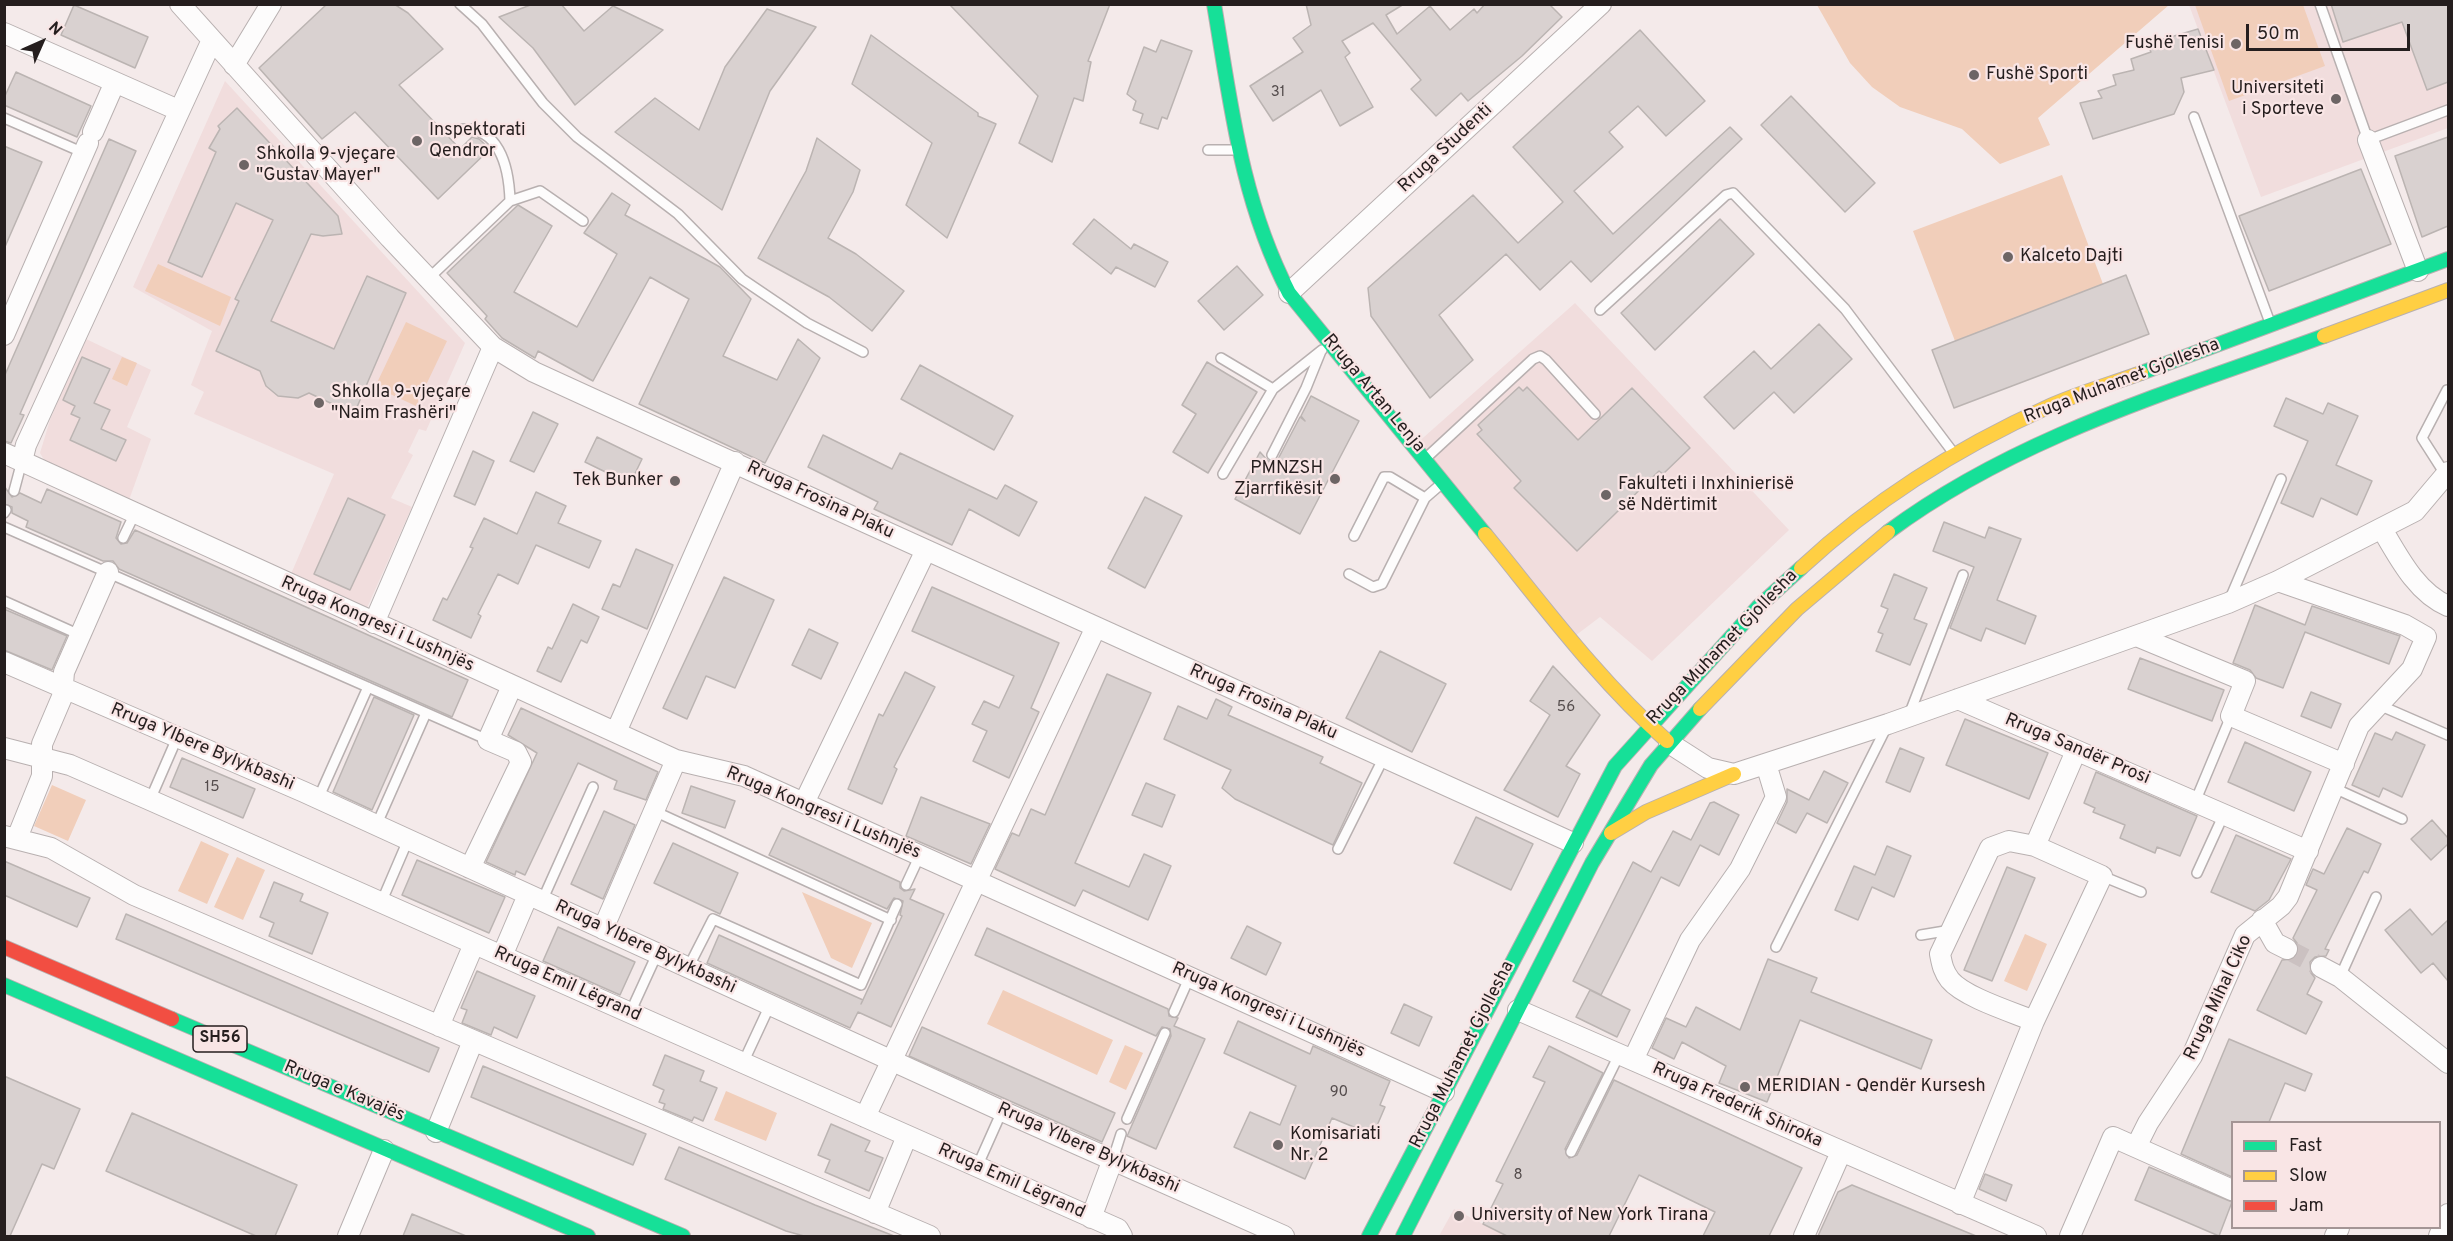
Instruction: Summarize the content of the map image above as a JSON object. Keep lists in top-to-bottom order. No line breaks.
{"streets":{"main road":["Rruga Muhamet Gjollesha","Rruga Artan Lenja","SH56","Rruga e Kavajës"],"street":["Rruga Studenti","Rruga Frosina Plaku","Rruga Kongresi i Lushnjës","Rruga Ylbere Bylykbashi","Rruga Sandër Prosi","Rruga Emil Lëgrand","Rruga Mihal Ciko","Rruga Frederik Shiroka"]},"crossings":[["Rruga Studenti","Rruga Artan Lenja"],["Rruga Muhamet Gjollesha","Rruga Artan Lenja"],["Rruga Muhamet Gjollesha","Rruga Frosina Plaku"],["Rruga Muhamet Gjollesha","Rruga Kongresi i Lushnjës"],["Rruga Muhamet Gjollesha","Rruga Frederik Shiroka"],["Rruga Sandër Prosi","Rruga Mihal Ciko"],["Rruga Sandër Prosi","Rruga Frederik Shiroka"]],"places":["Fushë Tenisi","Fushë Sporti","Universiteti i Sporteve","Inspektorati Qendror","Shkolla 9-vjeçare \"Gustav Mayer\"","Kalceto Dajti","Shkolla 9-vjeçare \"Naim Frashëri\"","PMNZSH Zjarrfikësit","Tek Bunker","Fakulteti i Inxhinierisë së Ndërtimit","MERIDIAN - Qendër Kursesh","Komisariati Nr. 2","University of New York Tirana"],"house_numbers":["31","56","15","90","8"],"legend":["Fast","Slow","Jam"],"scale_bar":"50 m","north":"top right"}
